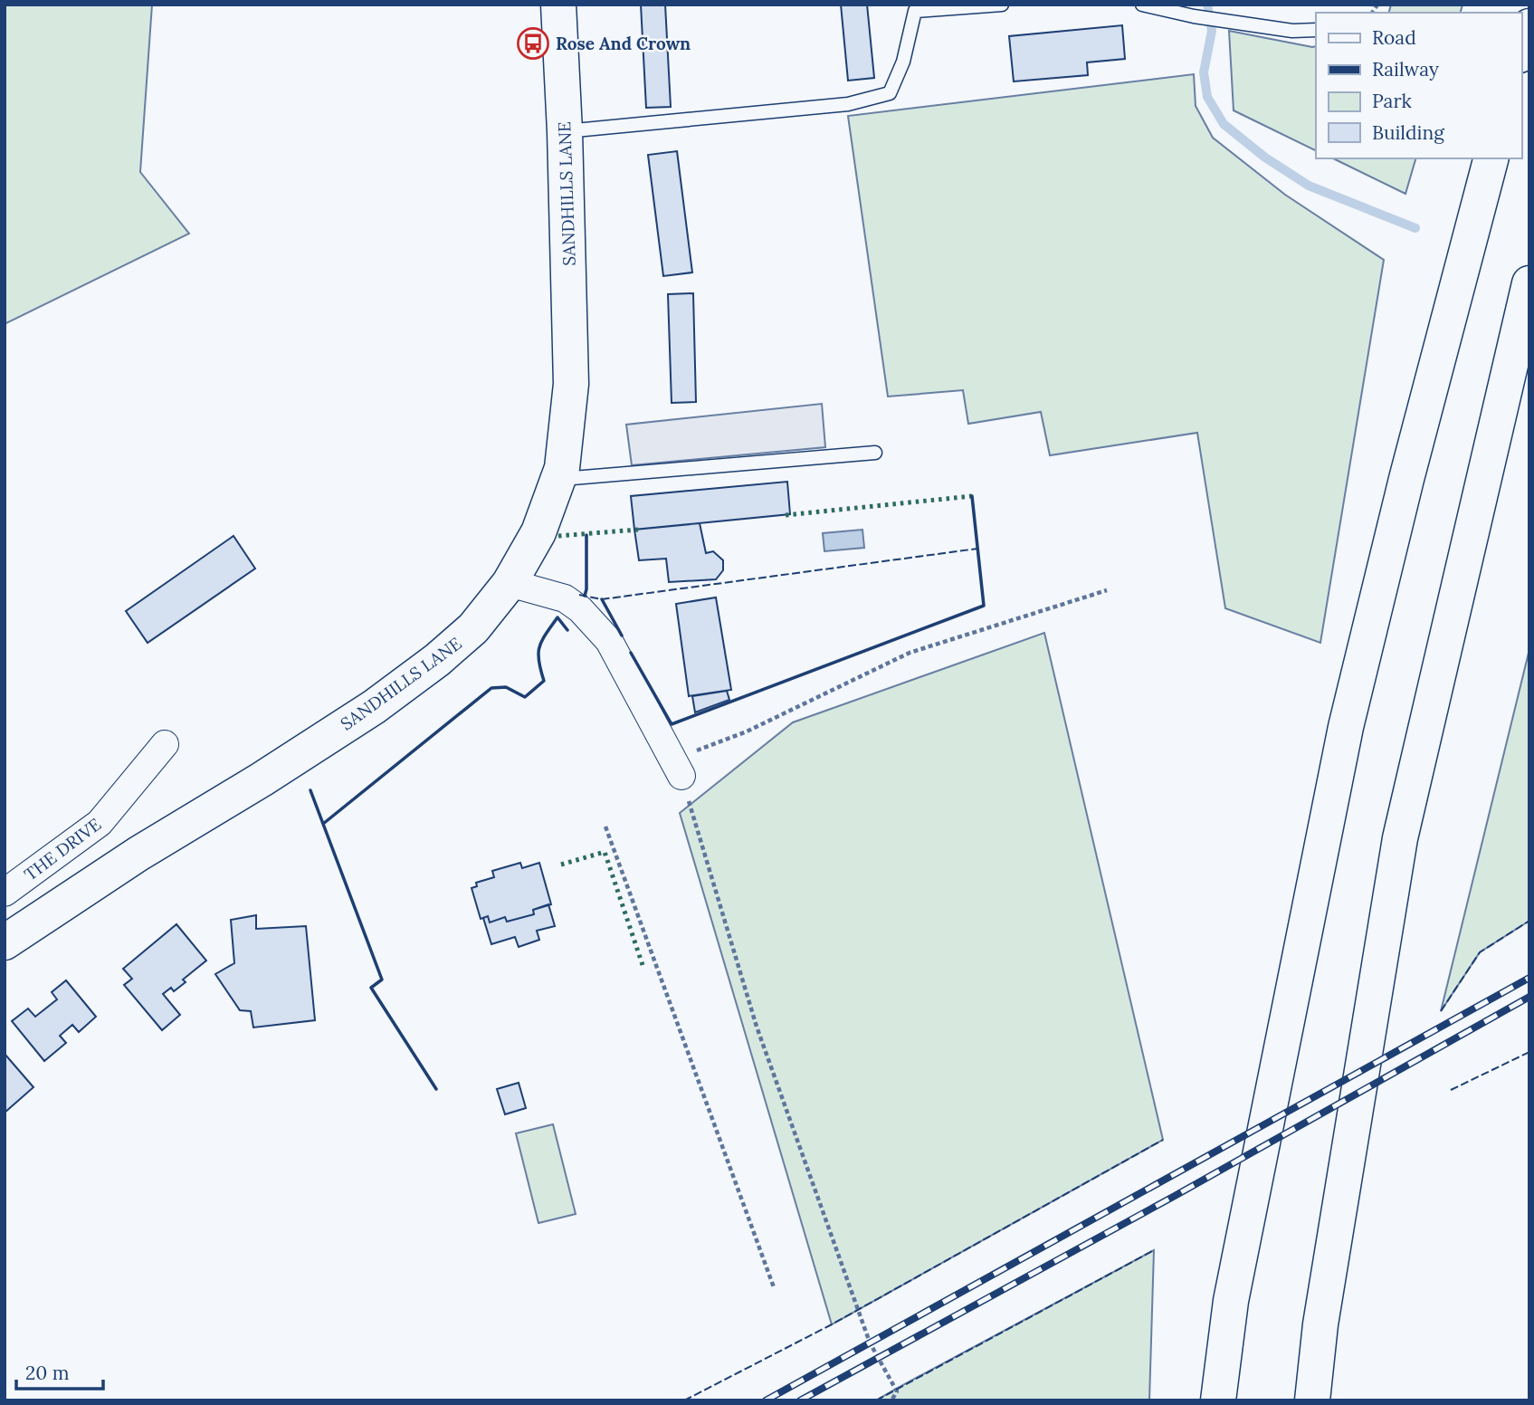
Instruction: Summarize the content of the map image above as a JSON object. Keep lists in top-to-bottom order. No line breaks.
{"streets":{"main road":["SANDHILLS LANE"],"street":["THE DRIVE"]},"places":{"bus stop":["Rose And Crown"]},"legend":["Road","Railway","Park","Building"],"scale_bar":"20 m"}
